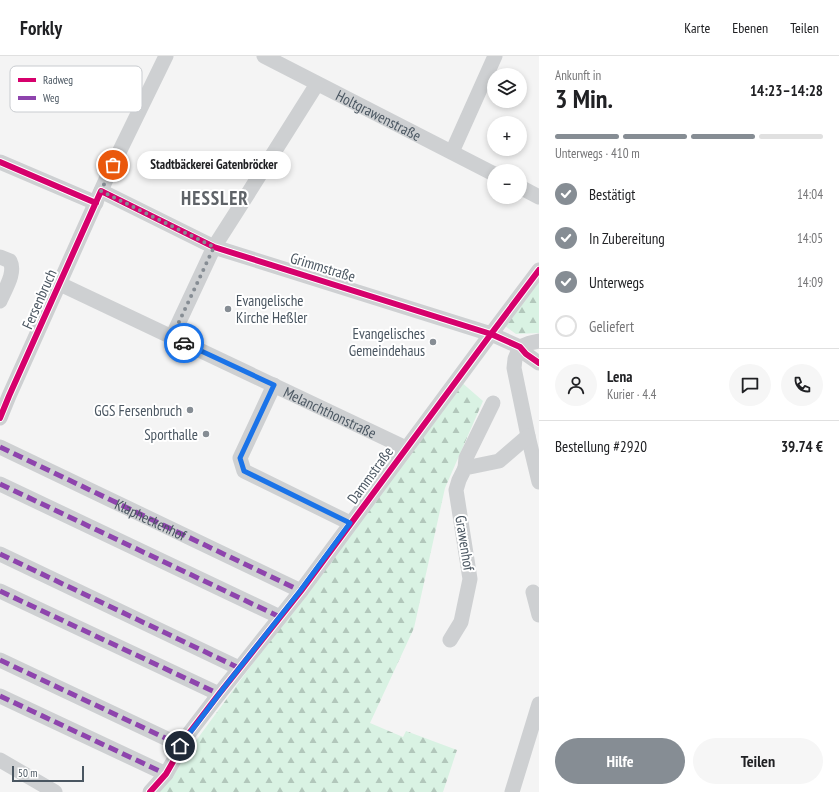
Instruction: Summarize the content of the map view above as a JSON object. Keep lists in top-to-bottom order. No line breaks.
{"streets":{"street":["Holtgrawenstraße","Grimmstraße","Fersenbruch","Melanchthonstraße","Dammstraße","Klapheckenhof","Grawenhof"]},"crossings":[["Grimmstraße","Fersenbruch"],["Grimmstraße","Dammstraße"],["Fersenbruch","Melanchthonstraße"],["Melanchthonstraße","Dammstraße"],["Dammstraße","Klapheckenhof"]],"districts":["HESSLER"],"places":["Stadtbäckerei Gatenbröcker","Evangelische Kirche Heßler","Evangelisches Gemeindehaus","GGS Fersenbruch","Sporthalle"],"legend":["Radweg","Weg"],"scale_bar":"50 m","page":{"header":"Forkly","nav":["Karte","Ebenen","Teilen"],"heading":["3 Min.","Ankunft in","14:23–14:28"],"panel":["Lena","Kurier · 4.4","Bestellung #2920","39.74 €"],"map_buttons":["+","−"],"bar":"Unterwegs · 410 m","bubble":"Stadtbäckerei Gatenbröcker","list":[["Bestätigt","14:04"],["In Zubereitung","14:05"],["Unterwegs","14:09"],"Geliefert"],"buttons":["Hilfe","Teilen"],"scale":"50 m"}}
